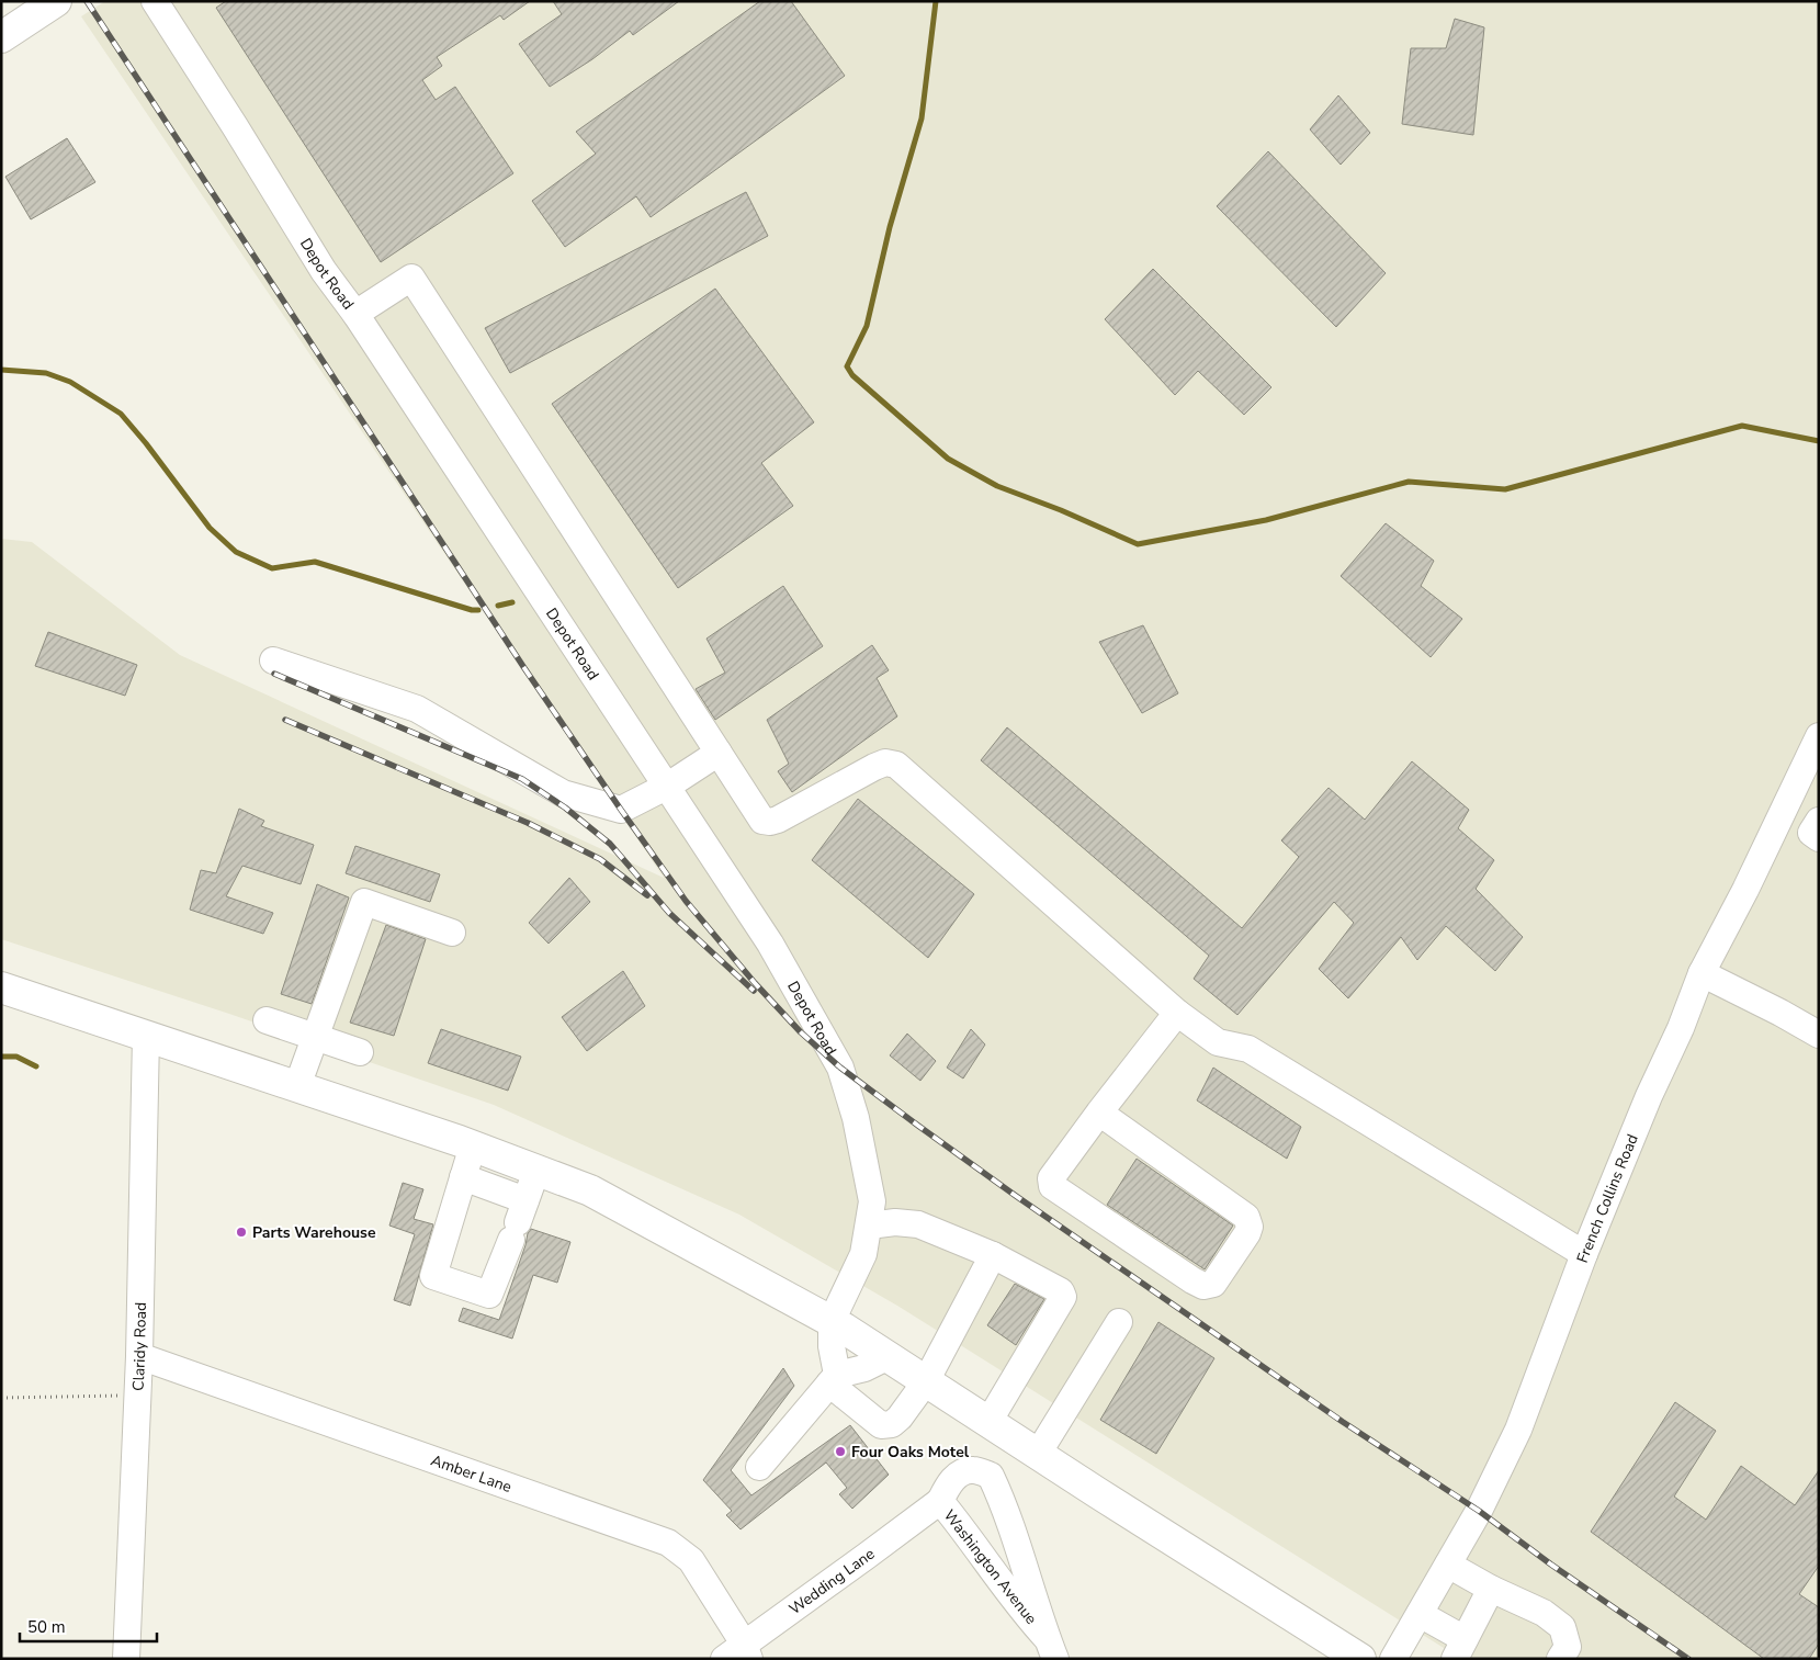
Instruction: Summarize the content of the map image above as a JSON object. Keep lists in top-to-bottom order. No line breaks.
{"streets":{"street":["Depot Road","French Collins Road","Claridy Road","Amber Lane","Washington Avenue","Wedding Lane"]},"crossings":[["Claridy Road","Amber Lane"],["Amber Lane","Wedding Lane"],["Washington Avenue","Wedding Lane"]],"places":["Parts Warehouse","Four Oaks Motel"],"scale_bar":"50 m"}
